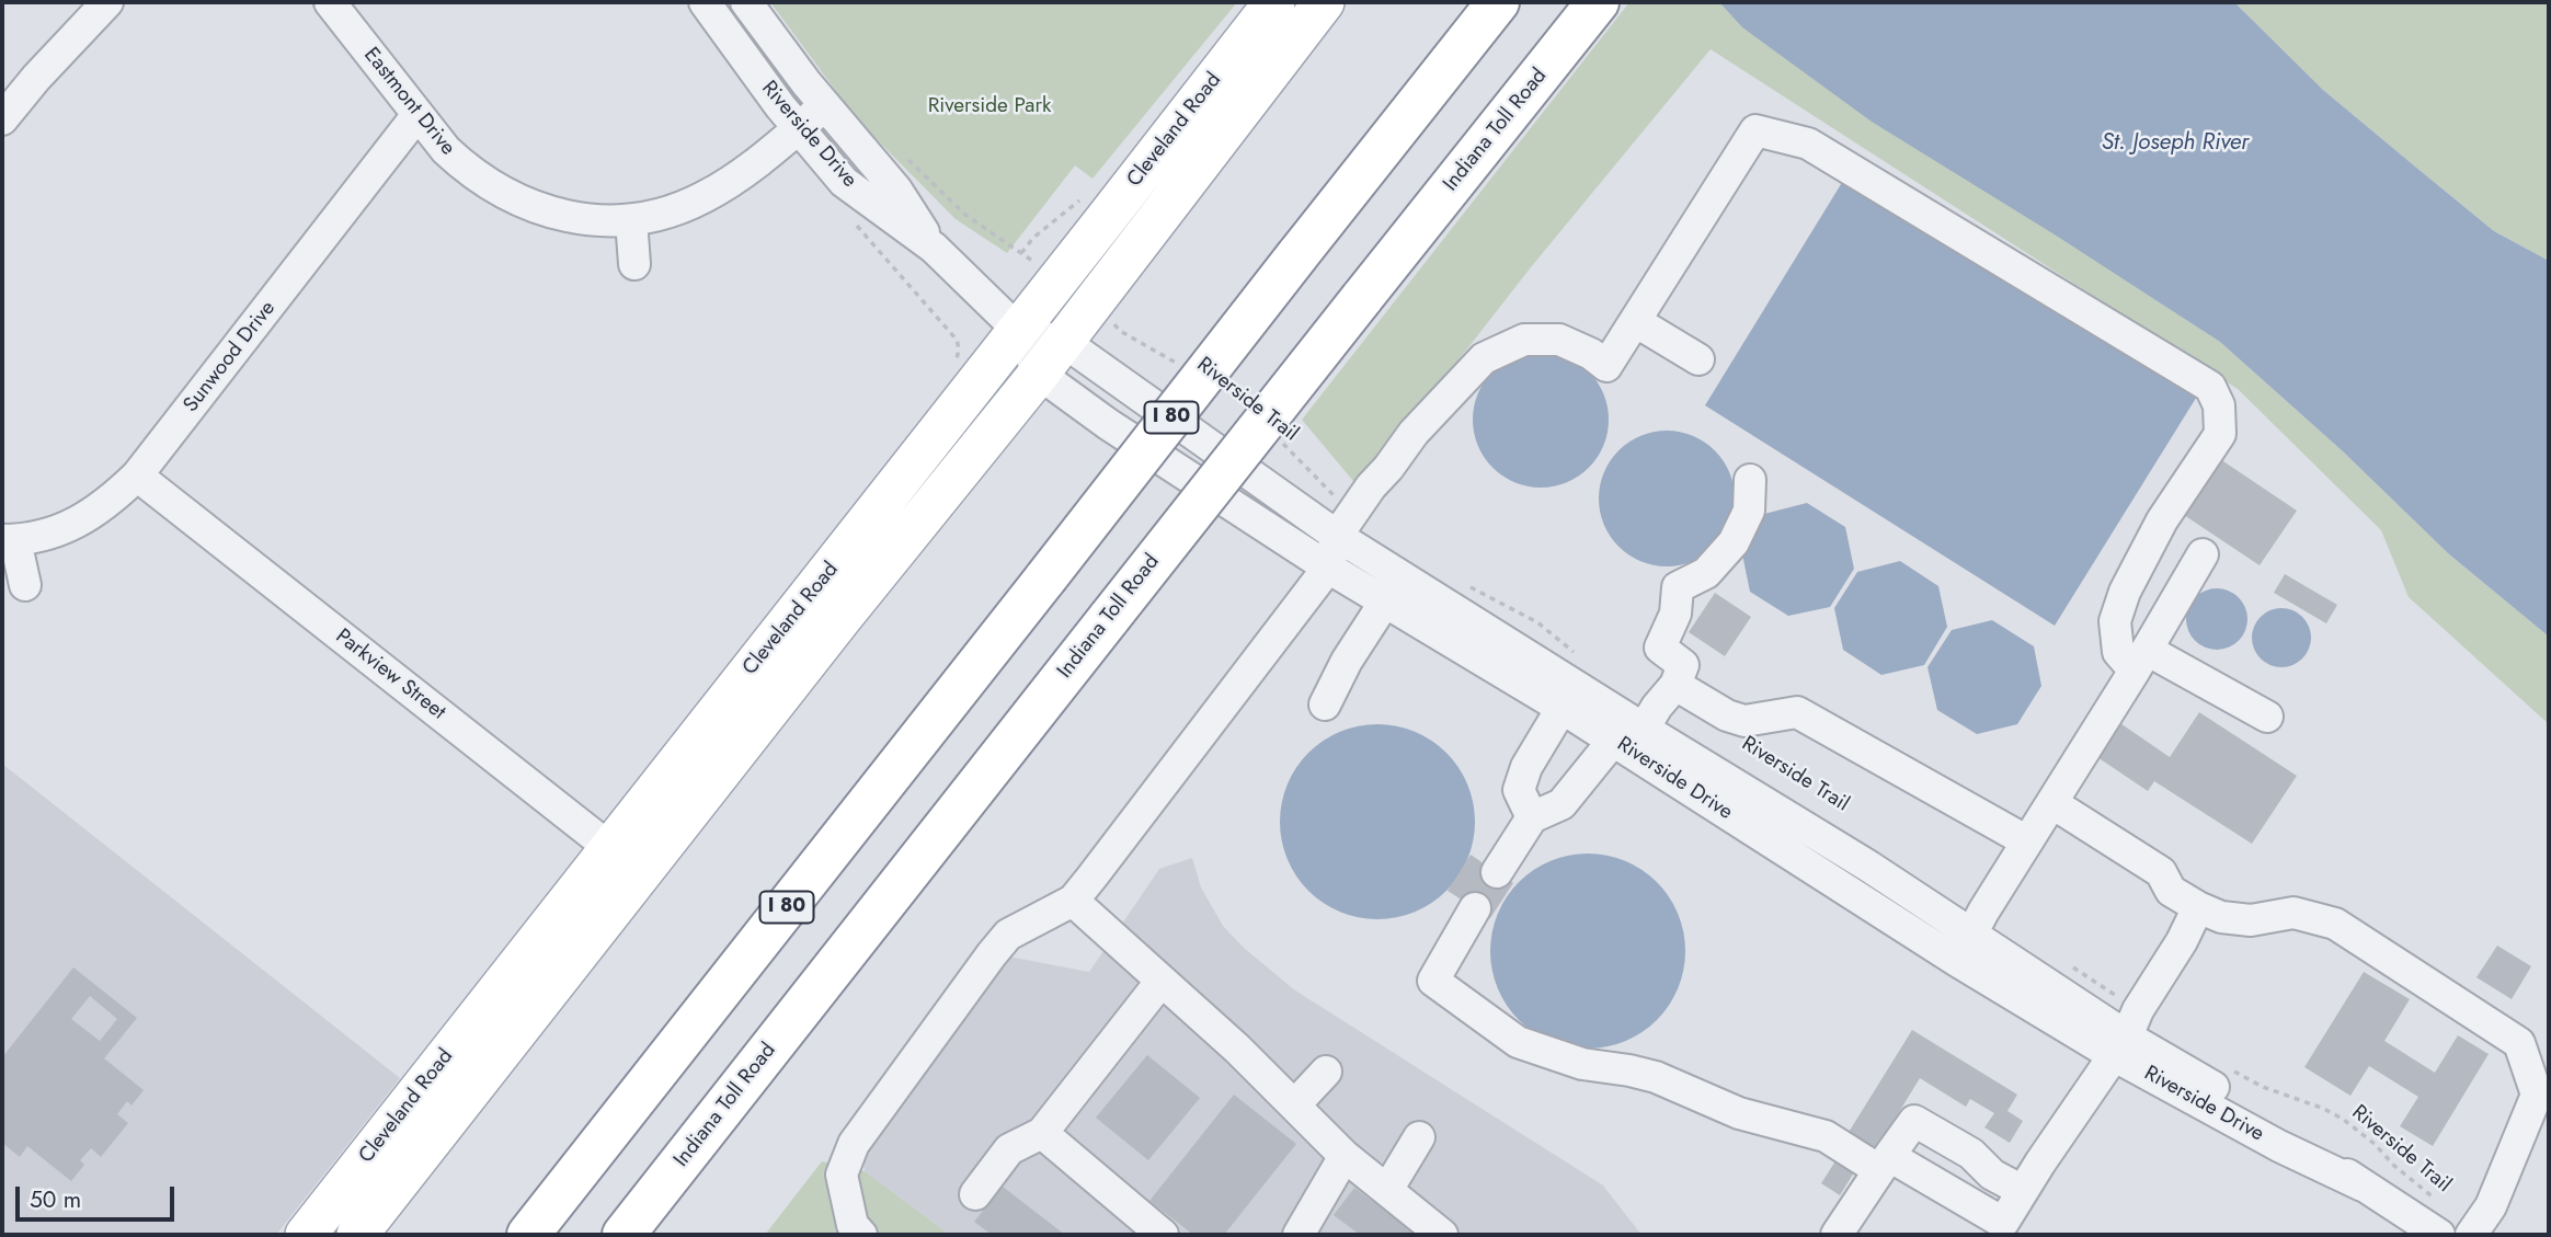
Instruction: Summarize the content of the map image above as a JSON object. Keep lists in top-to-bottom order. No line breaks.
{"streets":{"highway":["Indiana Toll Road","I 80"],"main road":["Cleveland Road"],"street":["Eastmont Drive","Riverside Drive","Sunwood Drive","Parkview Street"],"path":["Riverside Trail"]},"crossings":[["Eastmont Drive","Riverside Drive"],["Eastmont Drive","Sunwood Drive"],["Cleveland Road","Riverside Drive"],["Cleveland Road","Parkview Street"],["Riverside Drive","Riverside Trail"],["Sunwood Drive","Parkview Street"]],"water":["St. Joseph River"],"parks":["Riverside Park"],"scale_bar":"50 m"}
